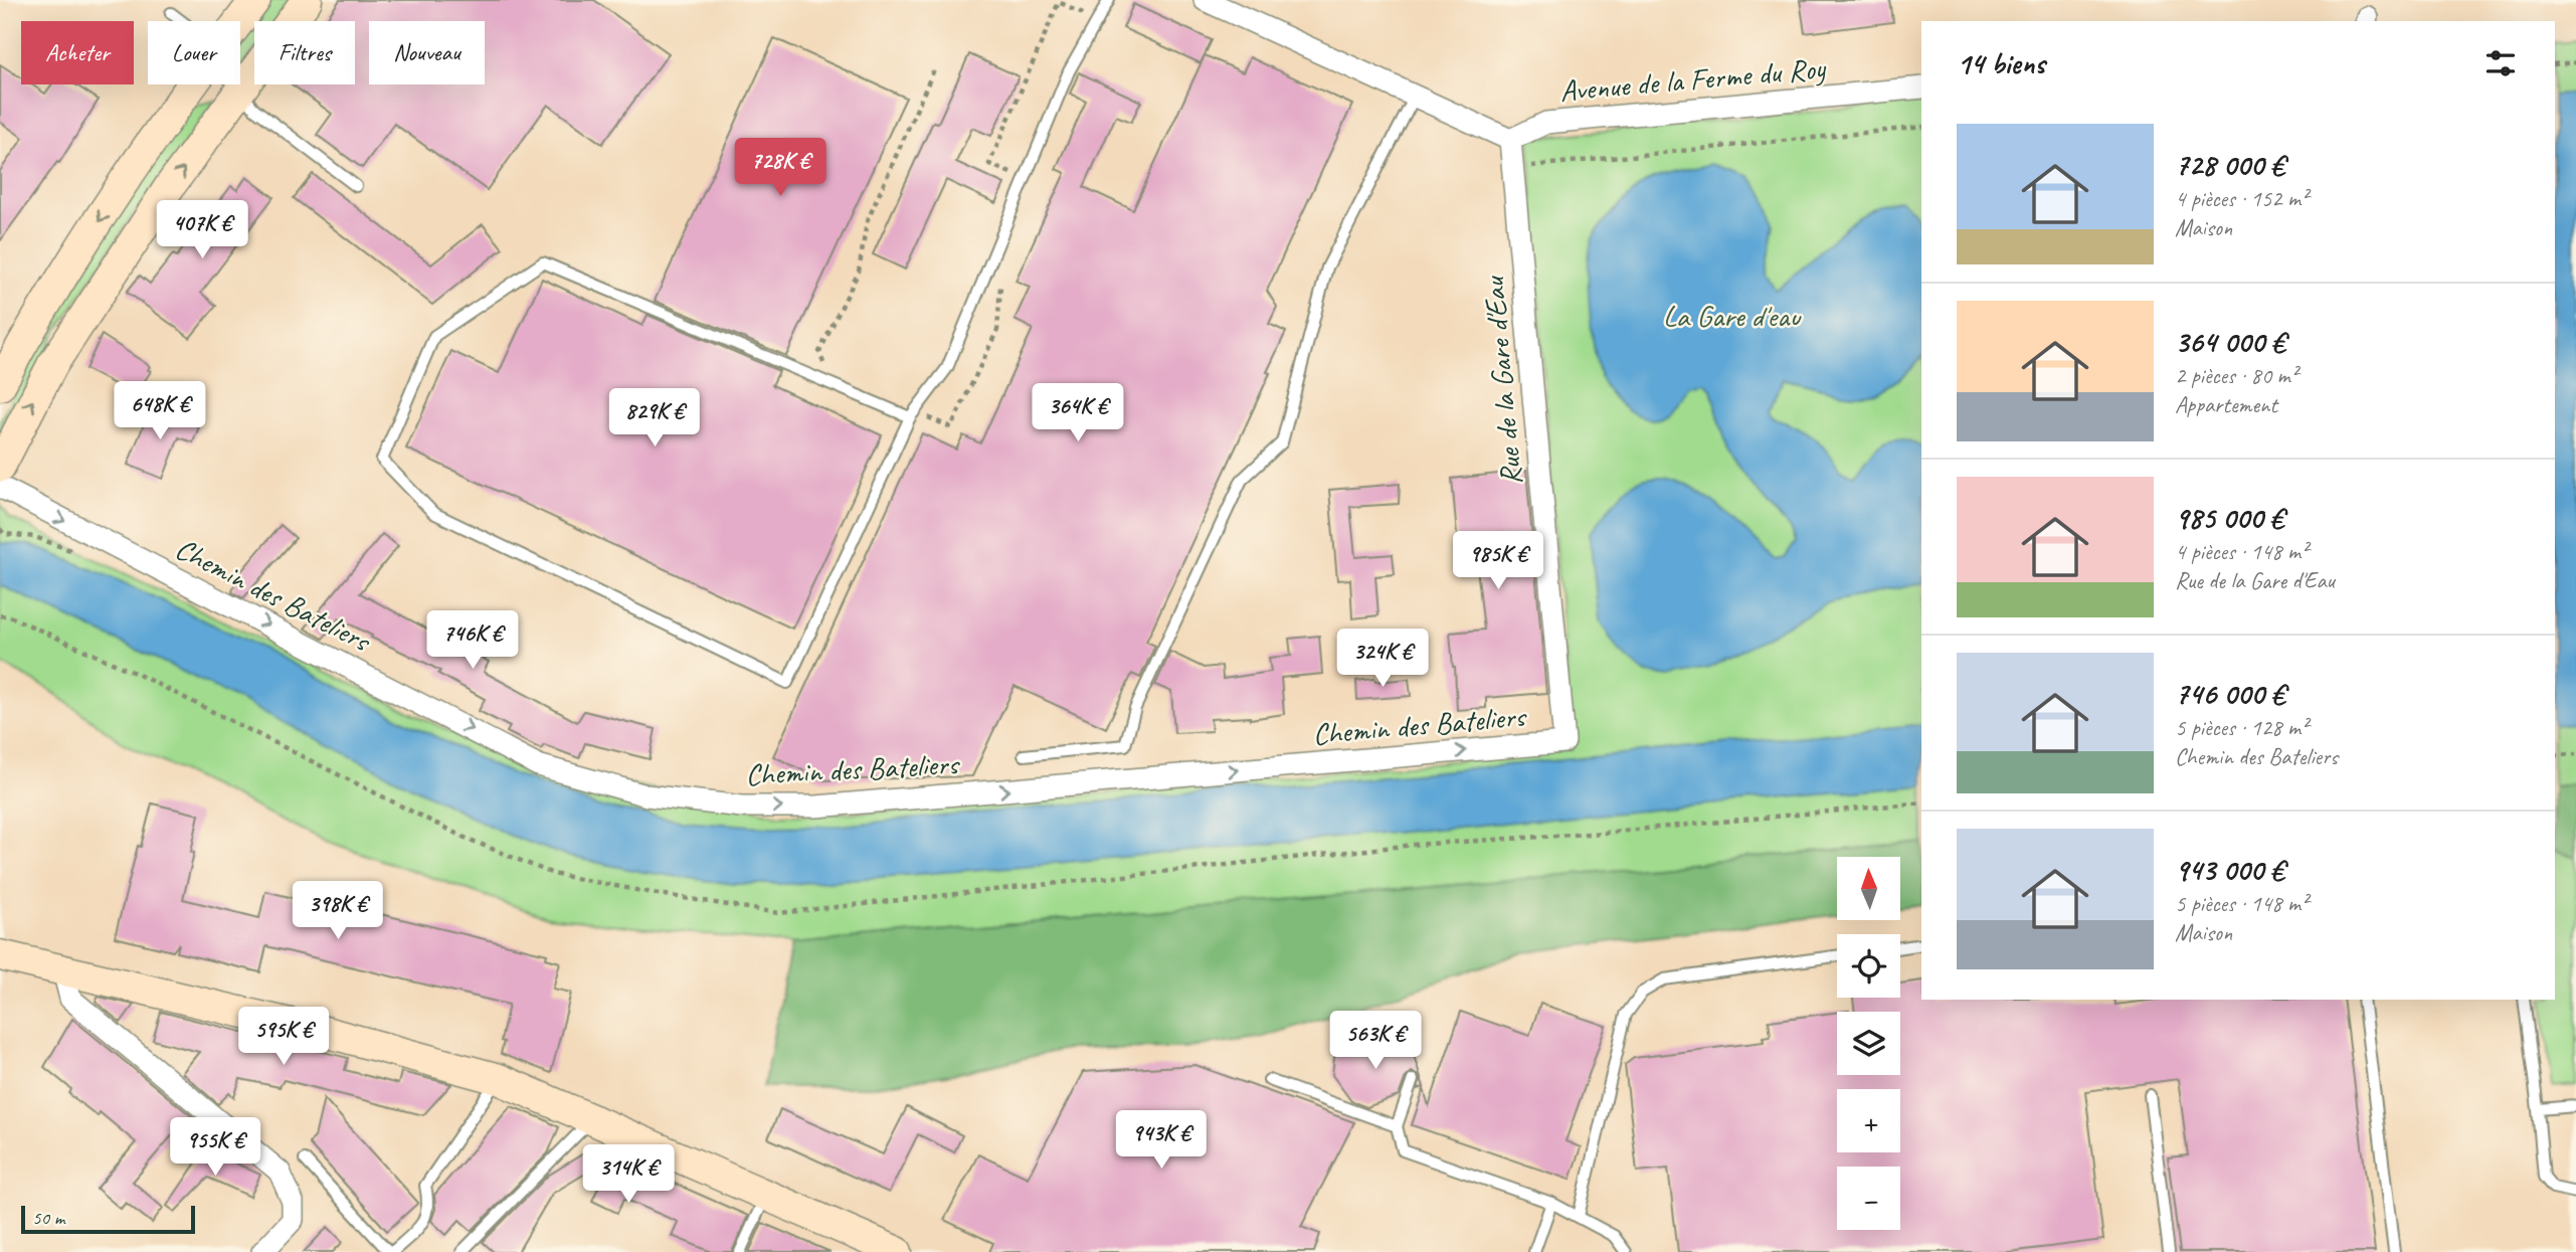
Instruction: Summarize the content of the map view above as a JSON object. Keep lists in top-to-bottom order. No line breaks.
{"streets":{"street":["Avenue de la Ferme du Roy","Rue de la Gare d'Eau","Chemin des Bateliers"]},"crossings":[["Avenue de la Ferme du Roy","Rue de la Gare d'Eau"],["Rue de la Gare d'Eau","Chemin des Bateliers"]],"one_way":["Chemin des Bateliers"],"parks":["La Gare d'eau"],"scale_bar":"50 m","north":"top","page":{"chip":["Acheter","Louer","Filtres","Nouveau"],"heading":"14 biens","list":[{"name":"728 000 €","note":"4 pièces · 152 m² · Maison"},{"name":"364 000 €","note":"2 pièces · 80 m² · Appartement"},{"name":"985 000 €","note":"4 pièces · 148 m² · Rue de la Gare d'Eau"},{"name":"746 000 €","note":"5 pièces · 128 m² · Chemin des Bateliers"},{"name":"943 000 €","note":"5 pièces · 148 m² · Maison"}],"price":["728K €","407K €","648K €","364K €","829K €","985K €","746K €","324K €","398K €","595K €","563K €","943K €","955K €","314K €"],"map_buttons":["+","−"],"scale":"50 m"}}
